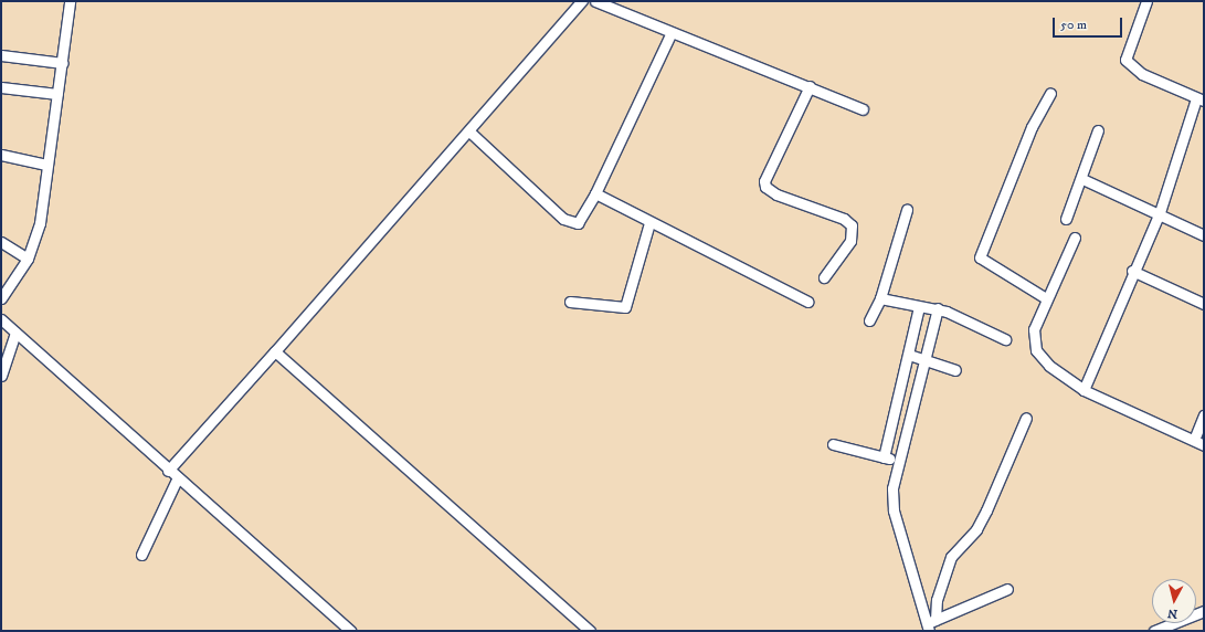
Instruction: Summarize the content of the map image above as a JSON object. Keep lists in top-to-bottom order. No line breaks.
{"scale_bar":"50 m","north":"bottom"}
